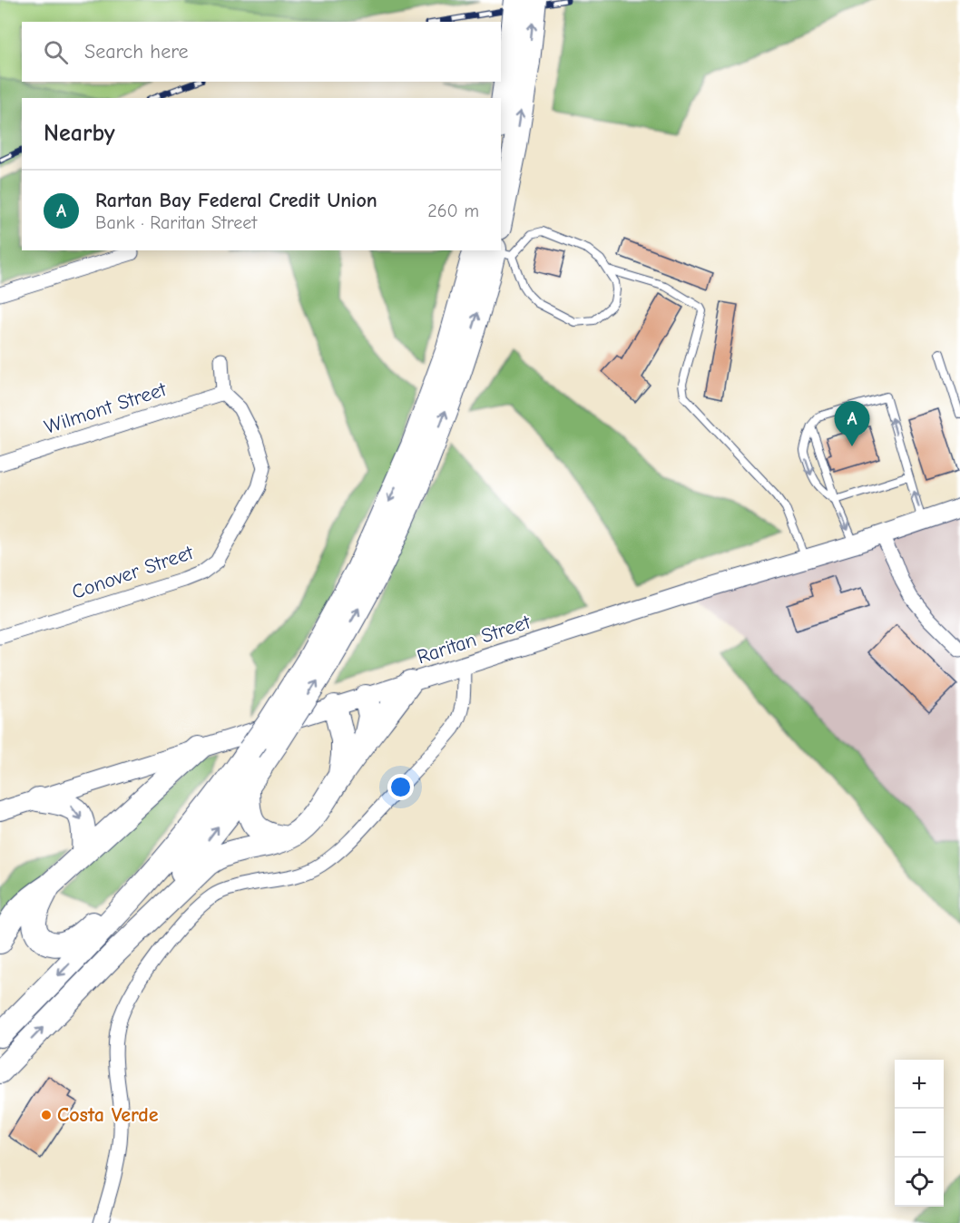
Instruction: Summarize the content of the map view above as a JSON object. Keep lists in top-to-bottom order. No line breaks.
{"streets":{"street":["Wilmont Street","Conover Street","Raritan Street"]},"crossings":[["Wilmont Street","Conover Street"]],"places":["Costa Verde"],"page":{"search":"Search here","heading":"Nearby","list":[{"mark":"A","name":"Rartan Bay Federal Credit Union","note":"Bank · Raritan Street","value":"260 m"}],"pins":"A","map_buttons":["+","−"]}}
